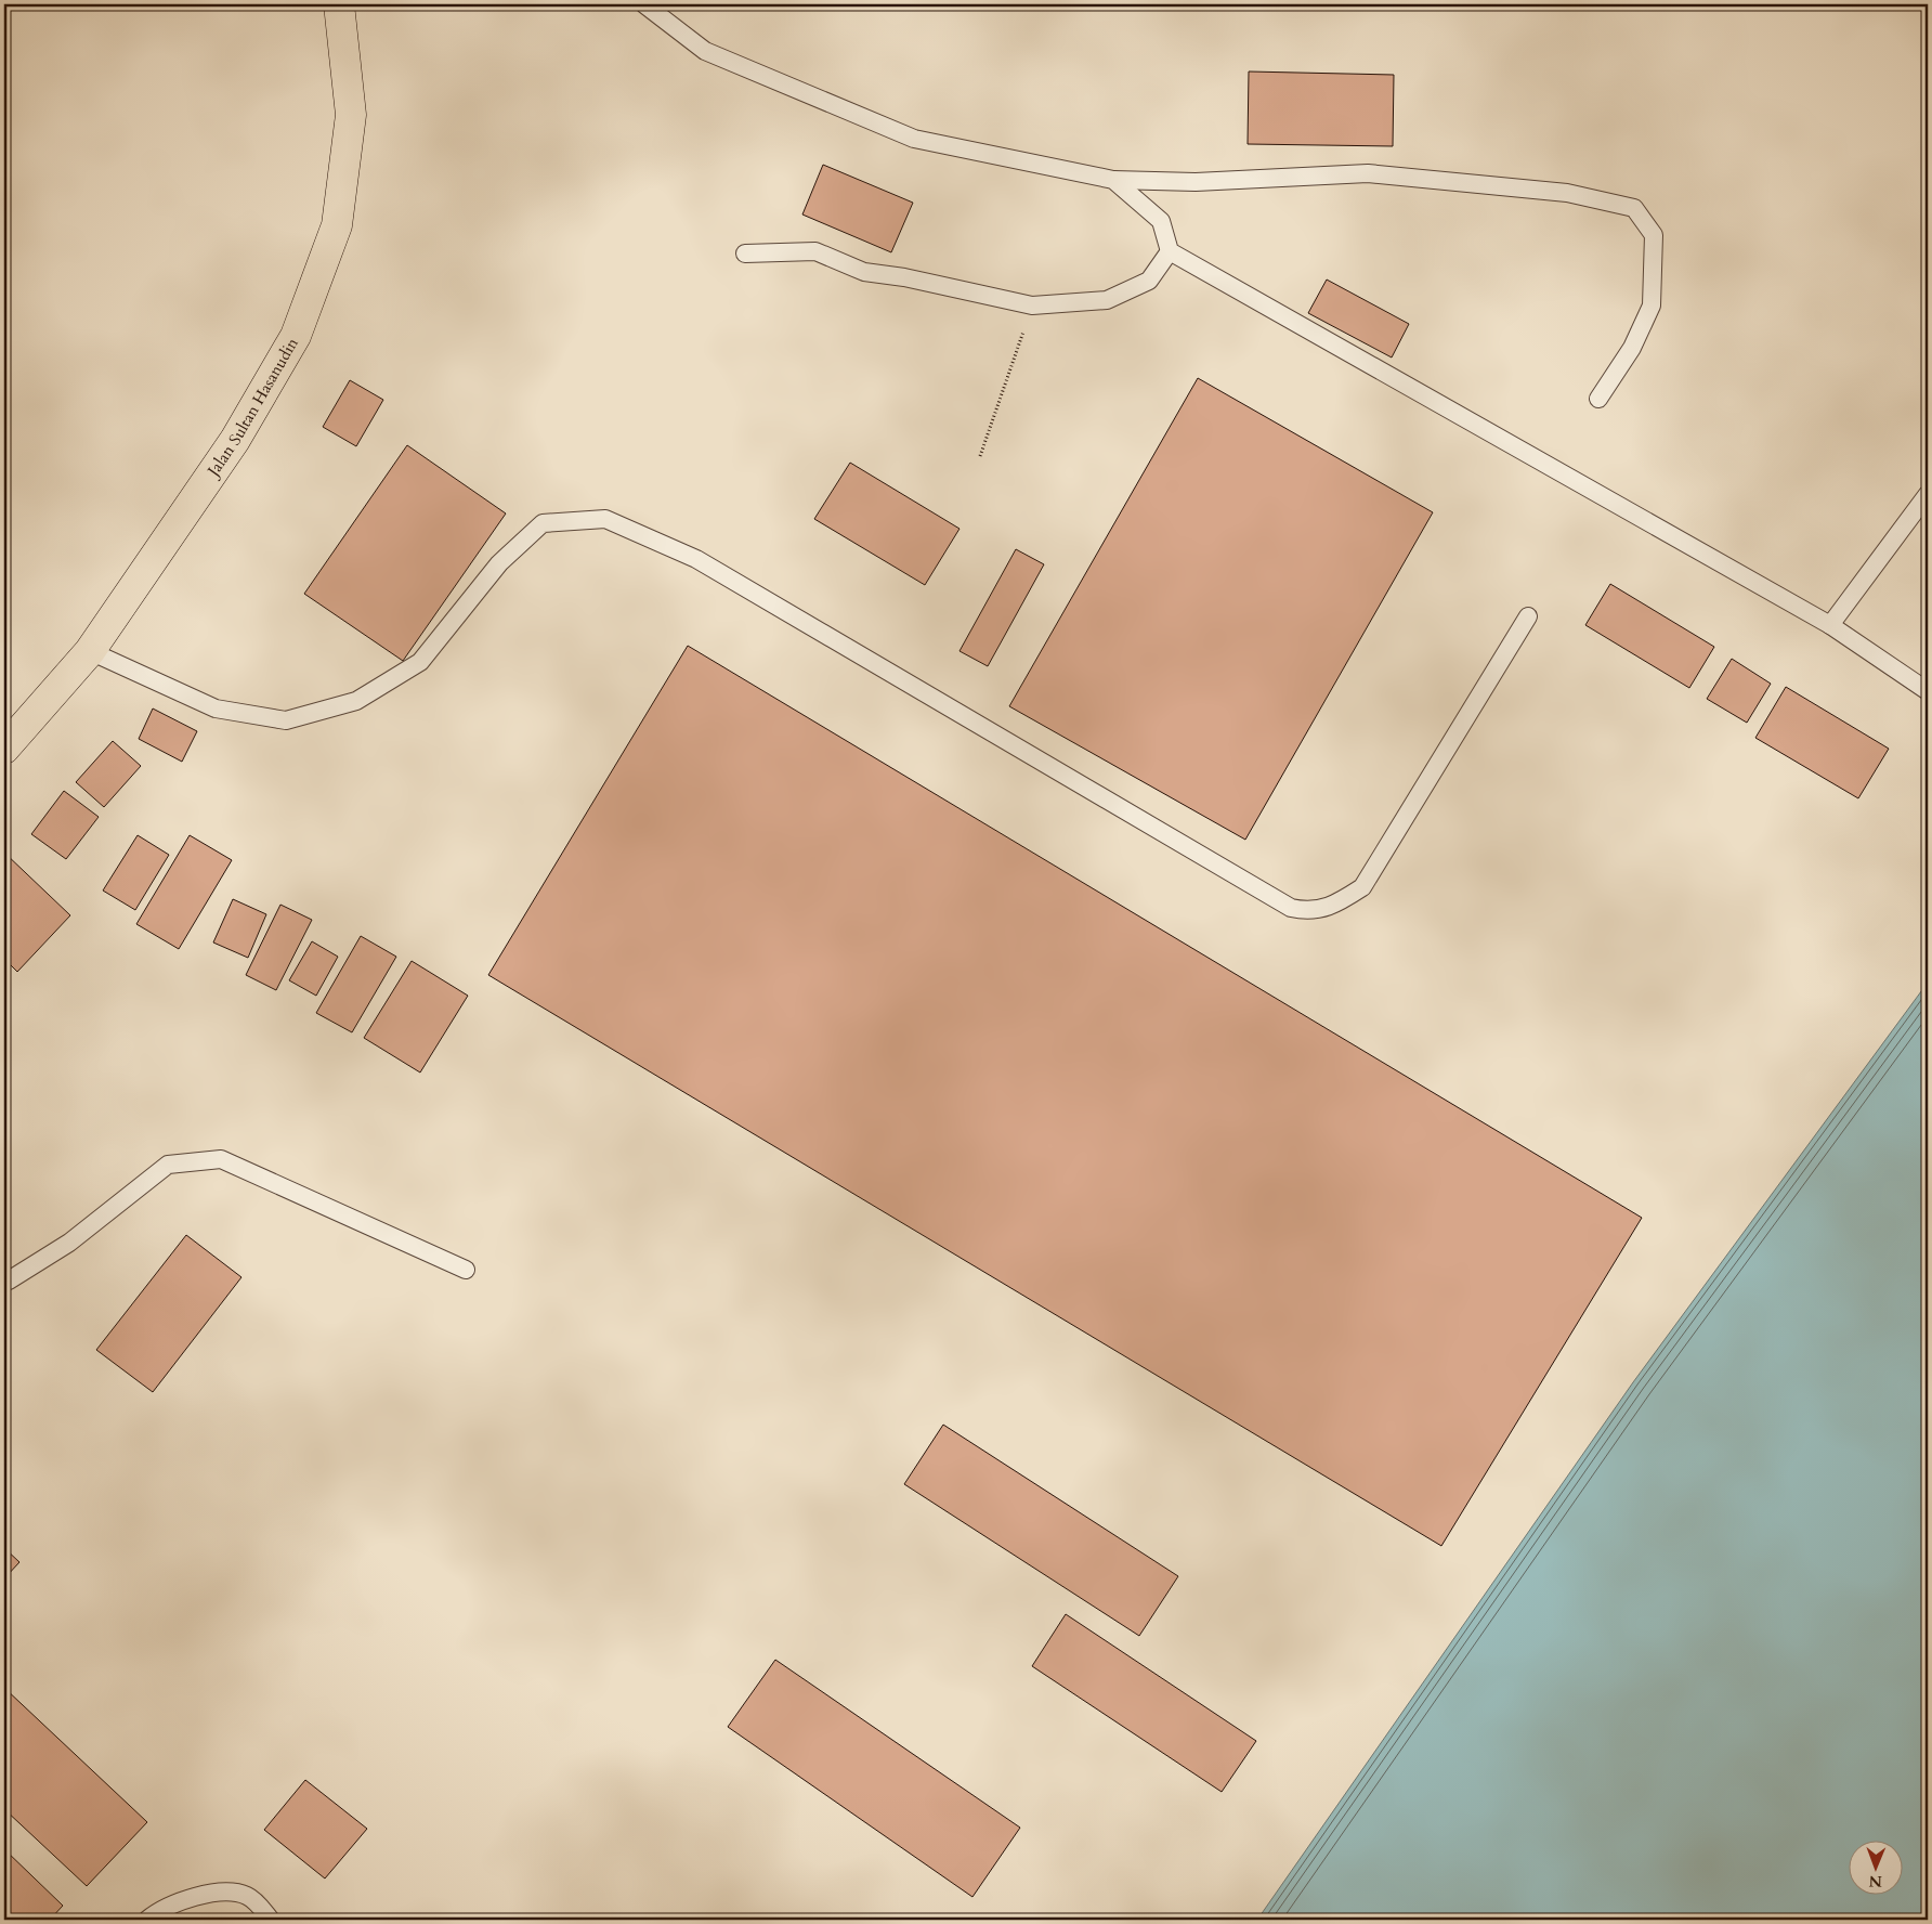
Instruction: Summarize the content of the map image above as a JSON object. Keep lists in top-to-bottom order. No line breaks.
{"streets":{"main road":["Jalan Sultan Hasanudin"]},"north":"bottom"}
